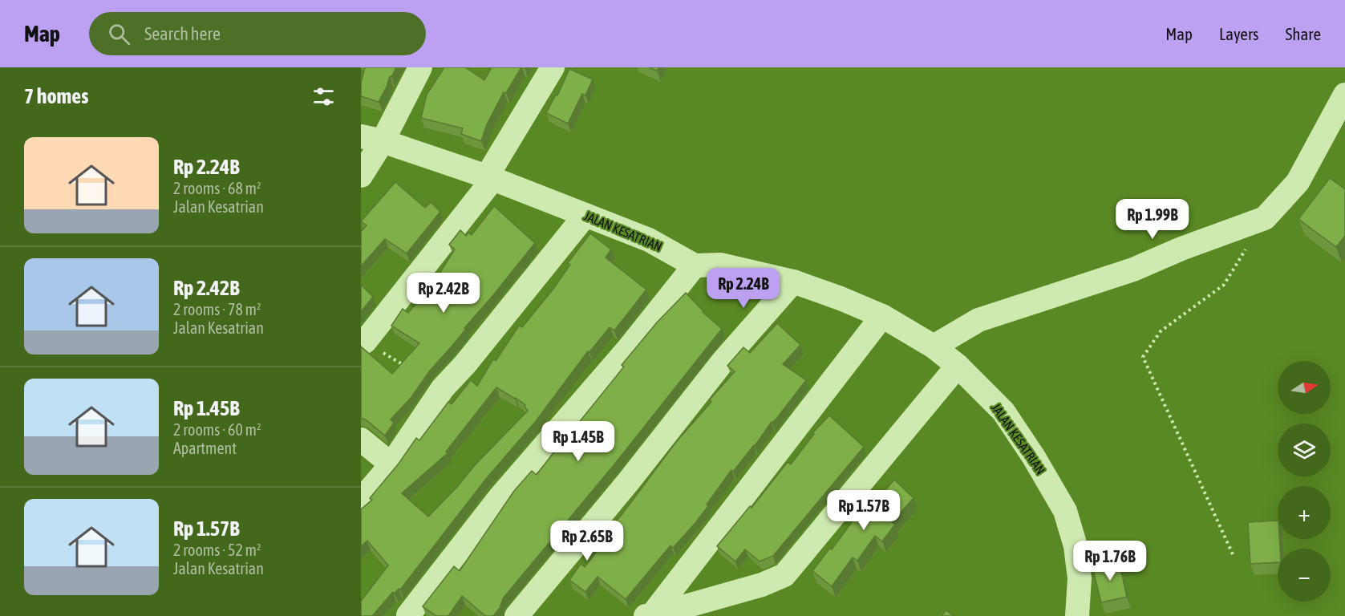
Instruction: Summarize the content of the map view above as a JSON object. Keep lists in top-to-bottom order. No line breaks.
{"streets":{"street":["JALAN KESATRIAN"]},"north":"right","page":{"header":"Map","search":"Search here","nav":["Map","Layers","Share"],"heading":"7 homes","list":[{"name":"Rp 2.24B","note":"2 rooms · 68 m² · Jalan Kesatrian"},{"name":"Rp 2.42B","note":"2 rooms · 78 m² · Jalan Kesatrian"},{"name":"Rp 1.45B","note":"2 rooms · 60 m² · Apartment"},{"name":"Rp 1.57B","note":"2 rooms · 52 m² · Jalan Kesatrian"}],"price":["Rp 1.99B","Rp 2.24B","Rp 2.42B","Rp 1.45B","Rp 1.57B","Rp 2.65B","Rp 1.76B"],"map_buttons":["+","−"]}}
